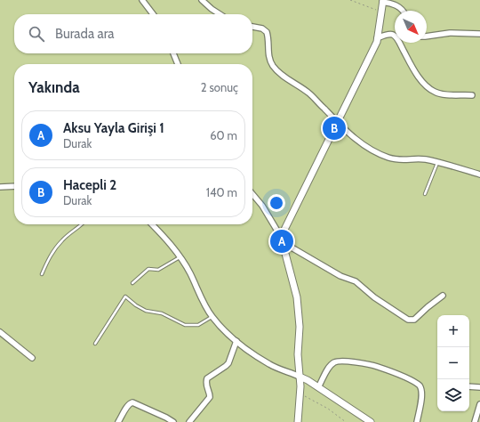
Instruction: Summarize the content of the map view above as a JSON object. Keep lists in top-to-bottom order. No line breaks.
{"north":"bottom right","page":{"search":"Burada ara","heading":["Yakında","2 sonuç"],"list":[{"mark":"A","name":"Aksu Yayla Girişi 1","note":"Durak","value":"60 m"},{"mark":"B","name":"Hacepli 2","note":"Durak","value":"140 m"}],"pins":["B","A"],"map_buttons":["+","−"]}}
